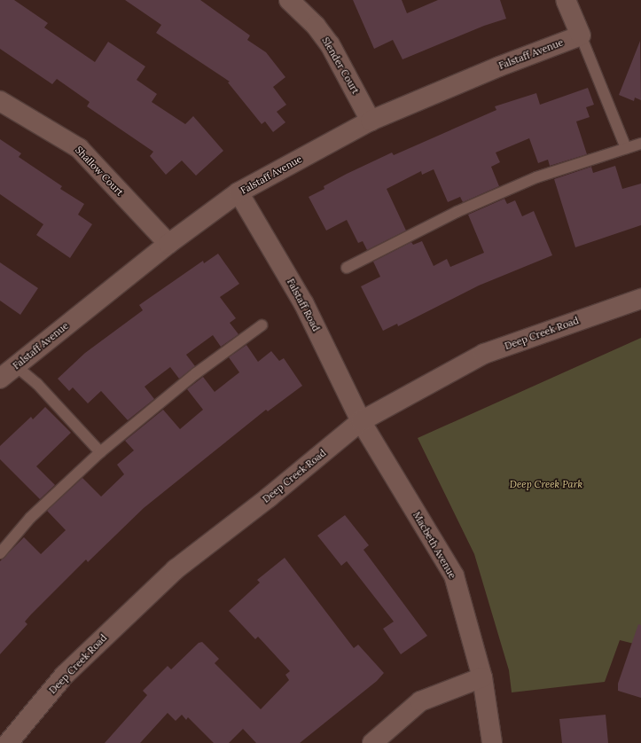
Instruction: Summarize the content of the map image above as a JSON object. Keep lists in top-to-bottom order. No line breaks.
{"streets":{"street":["Falstaff Avenue","Slender Court","Shallow Court","Falstaff Road","Deep Creek Road","Macbeth Avenue"]},"crossings":[["Falstaff Avenue","Slender Court"],["Falstaff Avenue","Shallow Court"],["Falstaff Avenue","Falstaff Road"],["Falstaff Road","Deep Creek Road"],["Falstaff Road","Macbeth Avenue"],["Deep Creek Road","Macbeth Avenue"]],"parks":["Deep Creek Park"]}
